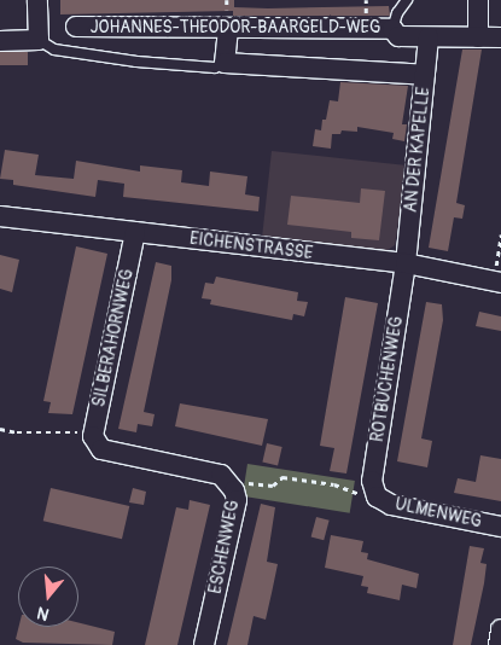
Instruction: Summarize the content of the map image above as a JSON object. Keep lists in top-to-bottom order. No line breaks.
{"streets":{"street":["JOHANNES-THEODOR-BAARGELD-WEG","AN DER KAPELLE","EICHENSTRASSE","SILBERAHORNWEG","ROTBUCHENWEG","ULMENWEG","ESCHENWEG"]},"crossings":[["JOHANNES-THEODOR-BAARGELD-WEG","AN DER KAPELLE"],["AN DER KAPELLE","EICHENSTRASSE"],["AN DER KAPELLE","ROTBUCHENWEG"],["EICHENSTRASSE","SILBERAHORNWEG"],["EICHENSTRASSE","ROTBUCHENWEG"],["SILBERAHORNWEG","ESCHENWEG"],["ROTBUCHENWEG","ULMENWEG"]],"north":"bottom"}
